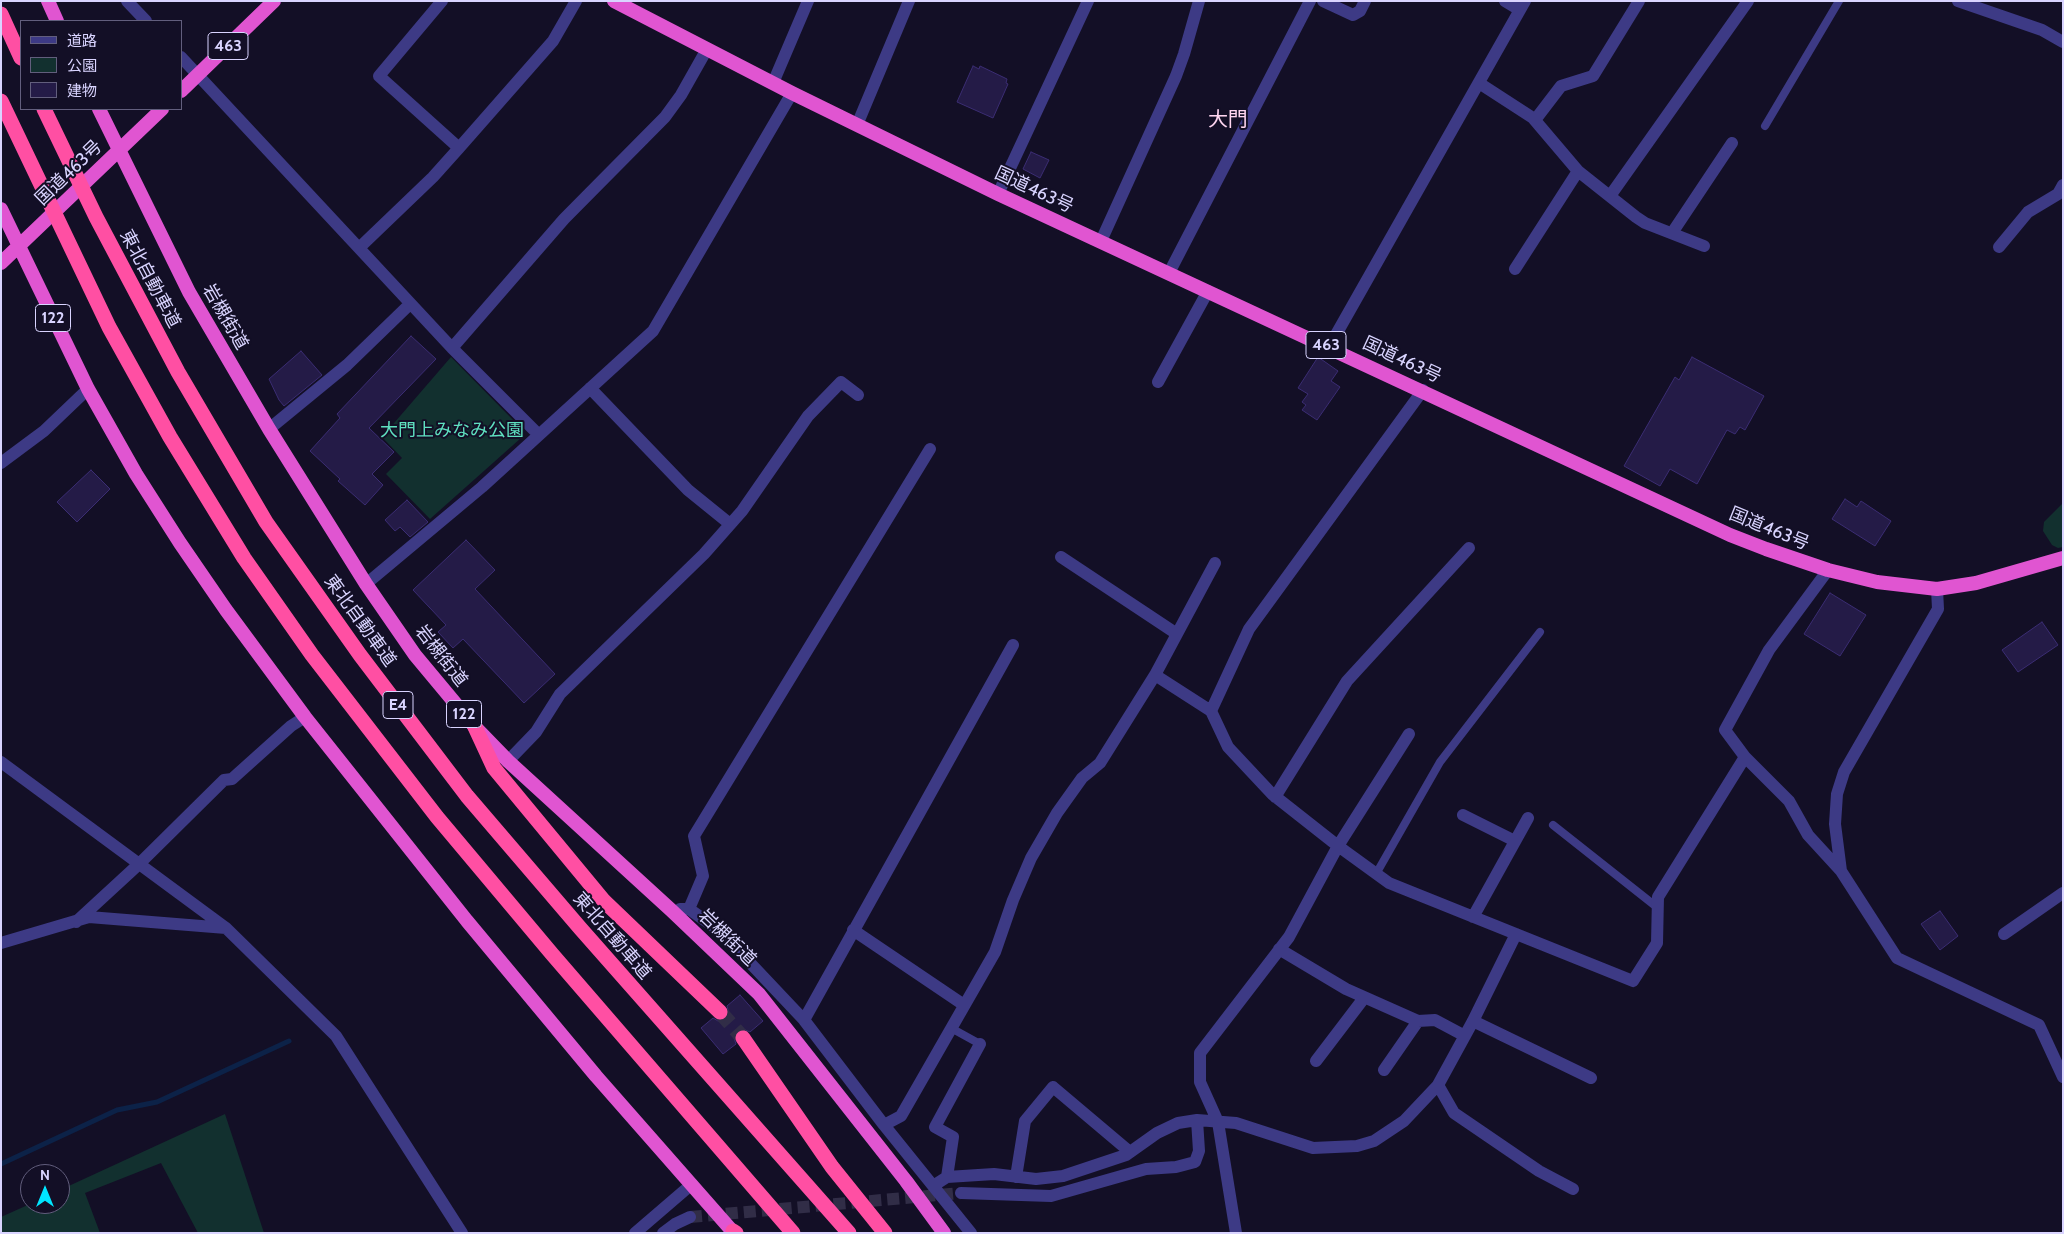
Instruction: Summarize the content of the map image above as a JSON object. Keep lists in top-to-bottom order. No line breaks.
{"streets":{"highway":["463","国道463号","東北自動車道","岩槻街道","122","E4"]},"crossings":[["国道463号","岩槻街道"],["国道463号","122"]],"districts":["大門"],"parks":["大門上みなみ公園"],"legend":["道路","公園","建物"],"north":"top"}
